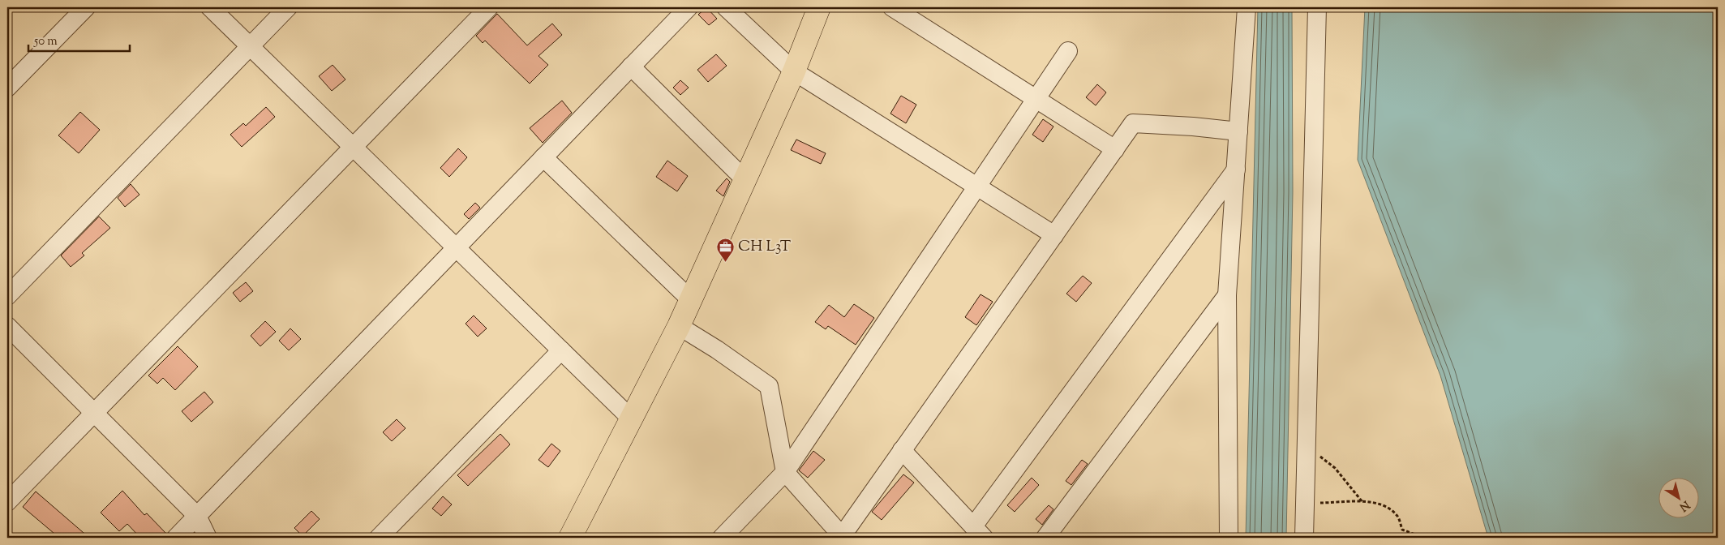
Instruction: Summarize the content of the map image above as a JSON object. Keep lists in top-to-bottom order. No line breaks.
{"places":{"office":["CH L3T"]},"scale_bar":"50 m","north":"bottom right"}
